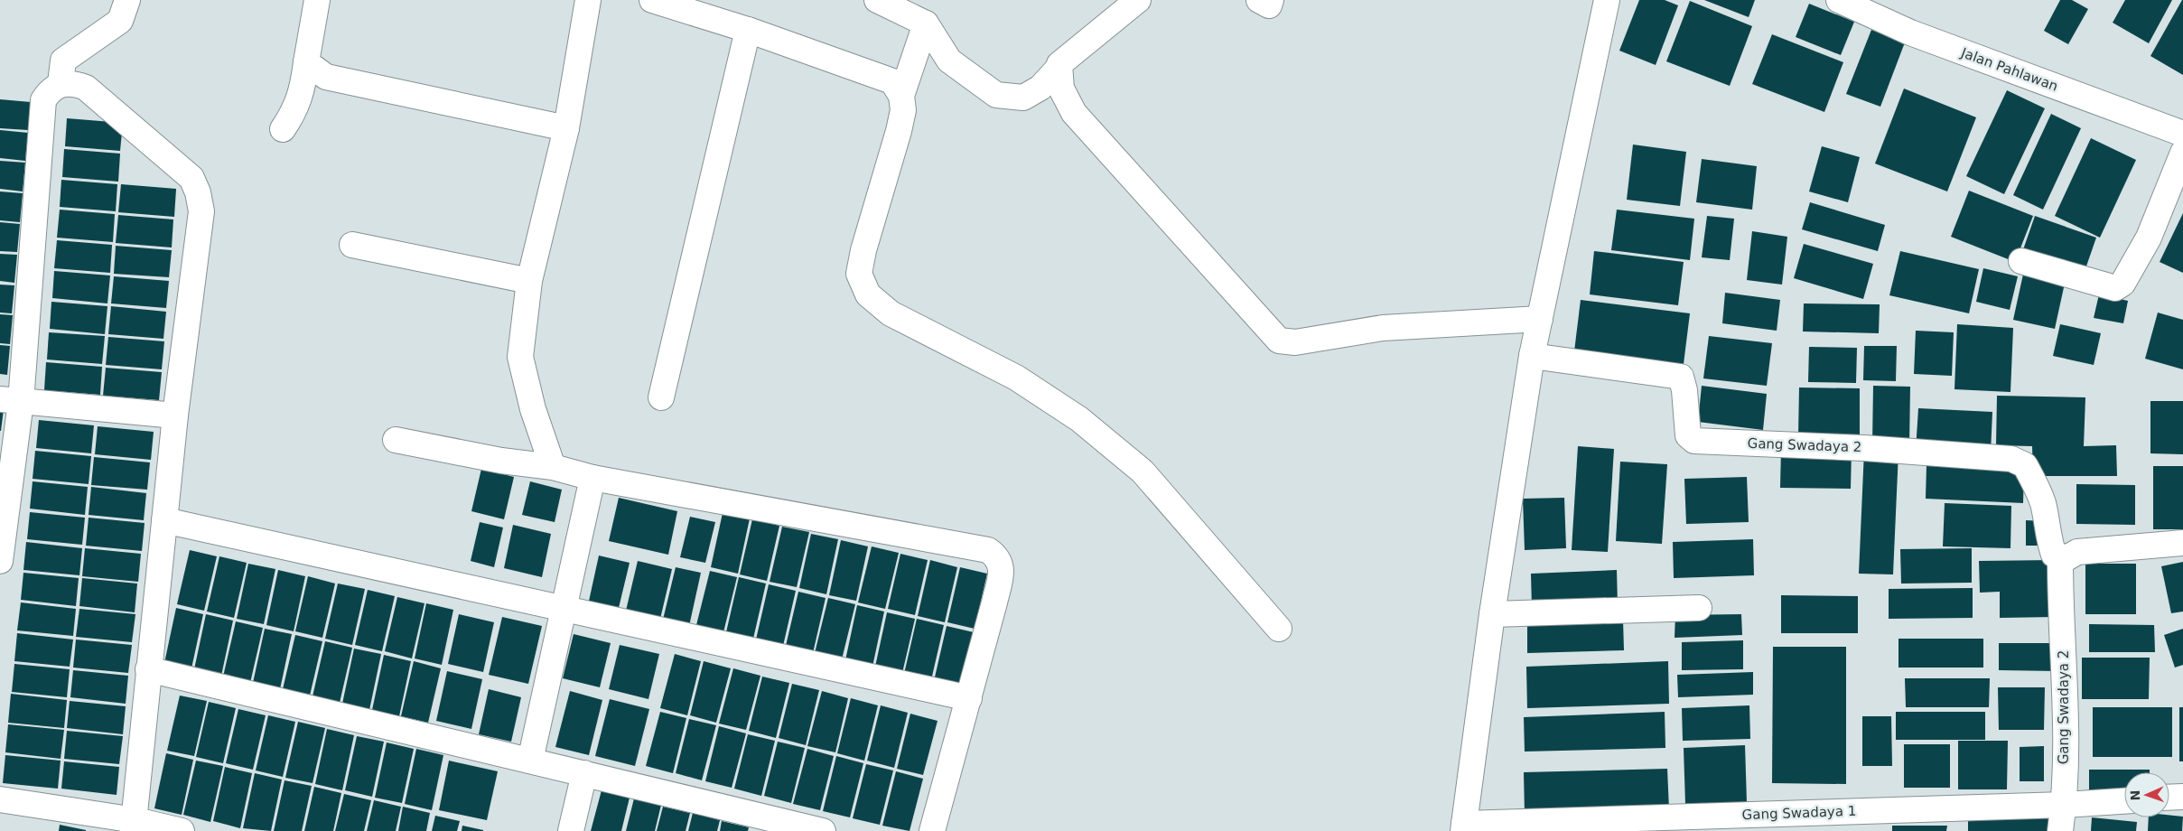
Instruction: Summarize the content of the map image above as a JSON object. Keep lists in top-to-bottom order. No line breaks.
{"streets":{"street":["Jalan Pahlawan","Gang Swadaya 2","Gang Swadaya 1"]},"crossings":[["Gang Swadaya 2","Gang Swadaya 1"]],"north":"left"}
